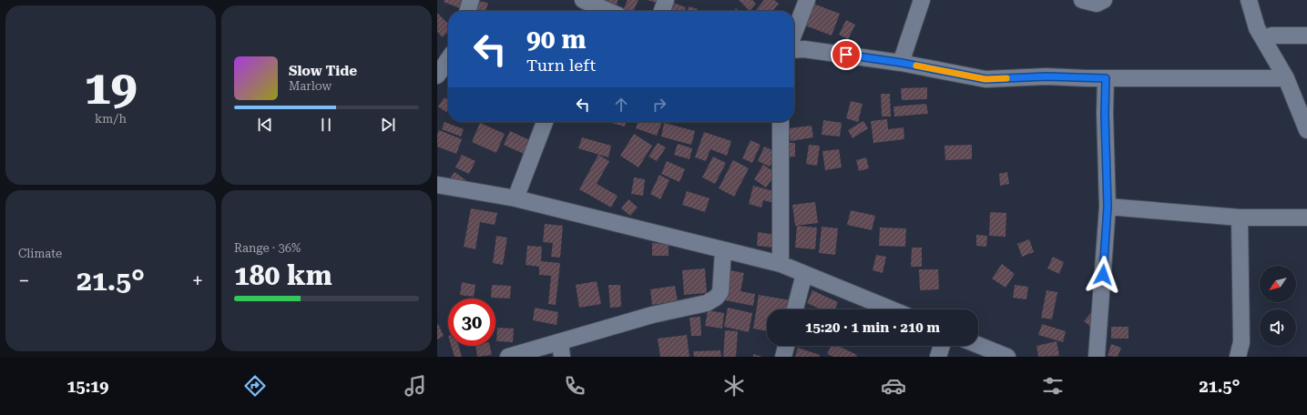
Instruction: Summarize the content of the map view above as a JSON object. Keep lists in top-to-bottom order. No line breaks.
{"north":"bottom left","page":{"tile":[["19","km/h"],"Climate",["Range · 36%","180 km"]],"turn":["90 m","Turn left"],"song":["Slow Tide","Marlow"],"heat":["−","21.5°","+"],"limit":"30","trip":"15:20 · 1 min · 210 m","tabs":["15:19","21.5°"]}}
